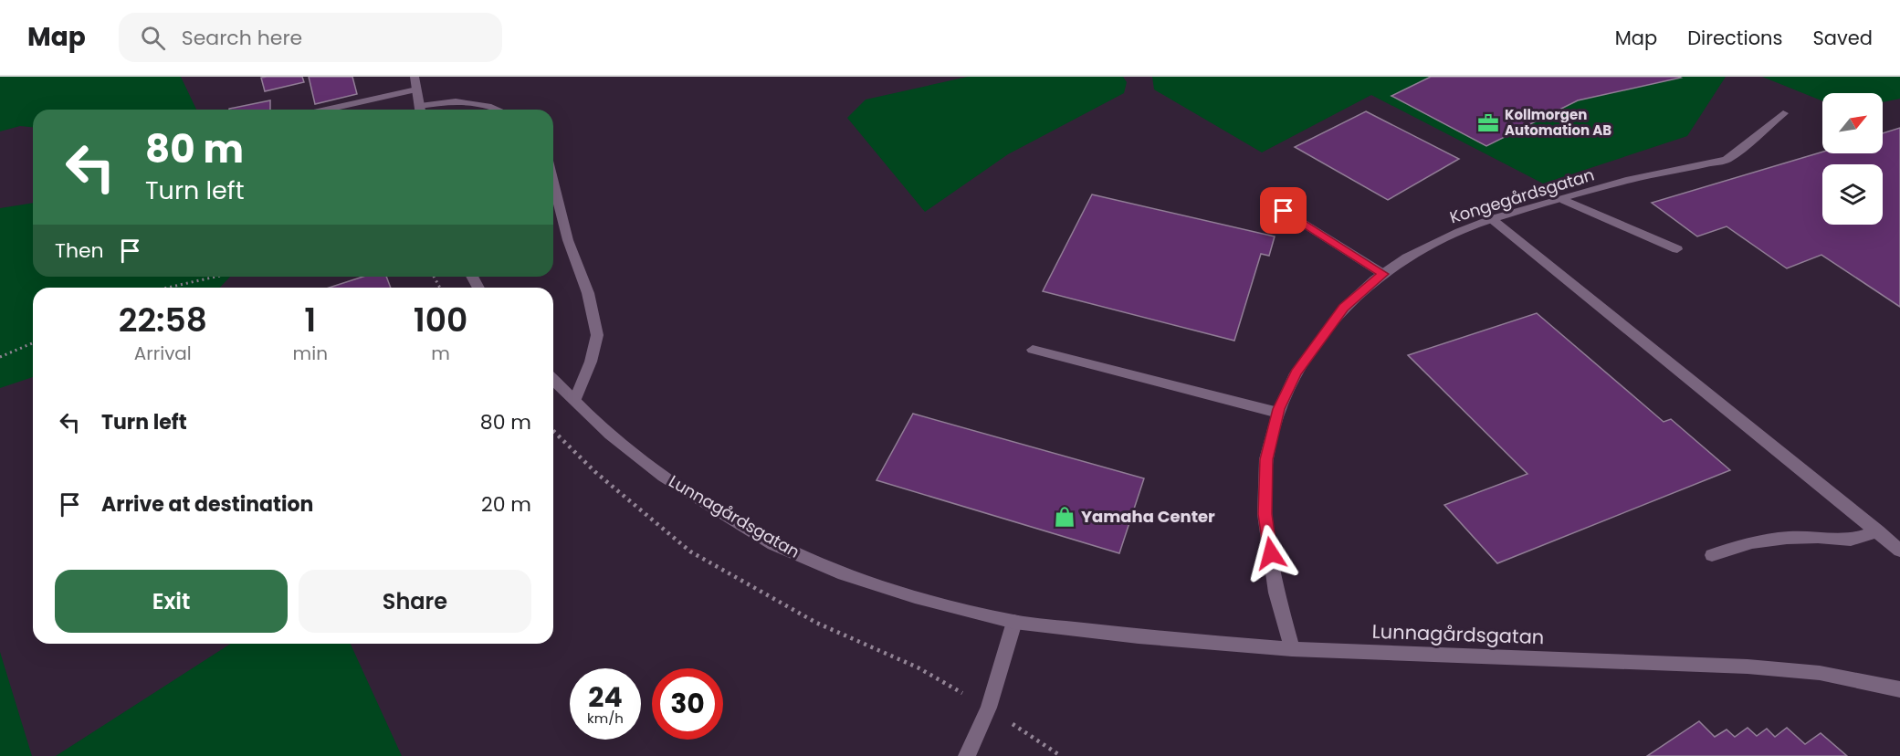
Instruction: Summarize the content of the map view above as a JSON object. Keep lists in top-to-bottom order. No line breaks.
{"streets":{"street":["Kongegårdsgatan","Lunnagårdsgatan"]},"crossings":[["Kongegårdsgatan","Lunnagårdsgatan"]],"places":{"office":["Kollmorgen Automation AB"],"shop":["Yamaha Center"]},"north":"top right","page":{"header":"Map","search":"Search here","nav":["Map","Directions","Saved"],"turn":["80 m","Turn left"],"then":"Then","eta":["22:58","Arrival","1","min","100","m"],"list":[{"name":"Turn left","value":"80 m"},{"name":"Arrive at destination","value":"20 m"}],"buttons":["Exit","Share"],"speed":"24 km/h","limit":"30"}}
